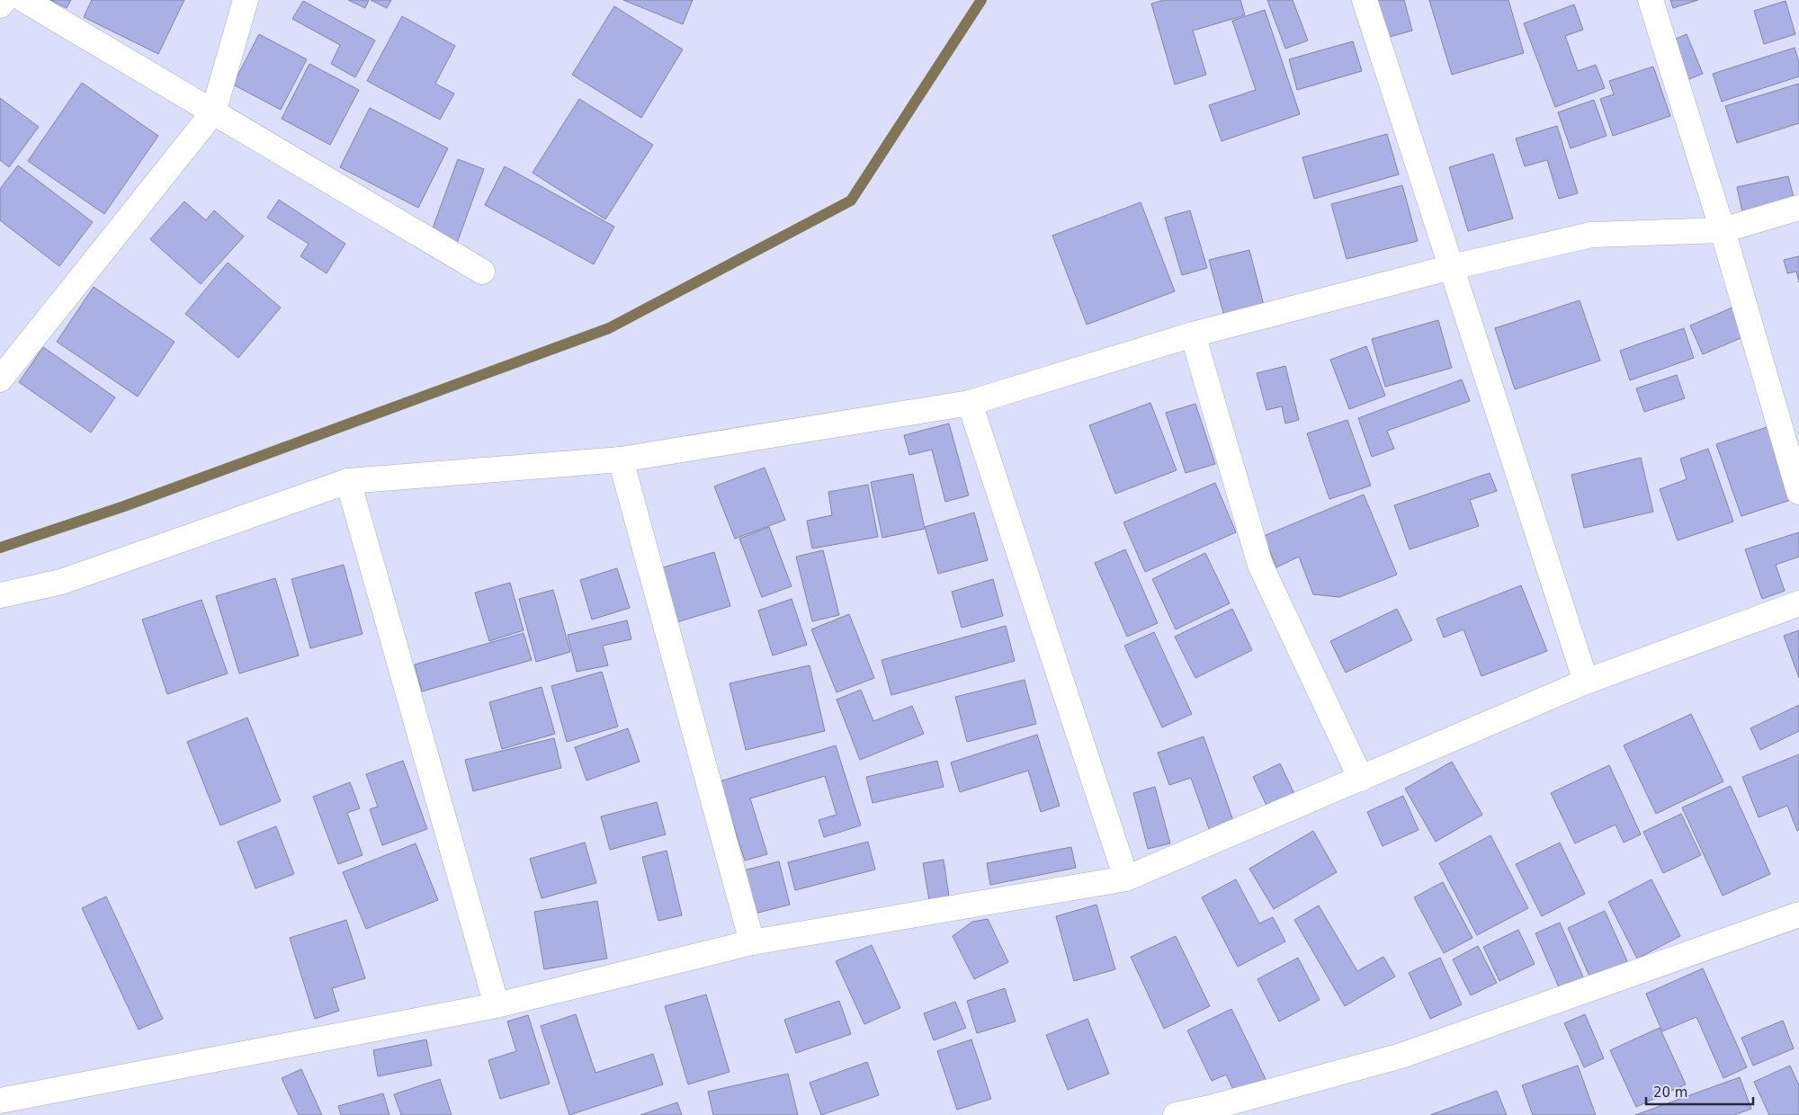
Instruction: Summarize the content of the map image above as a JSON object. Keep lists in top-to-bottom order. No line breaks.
{"scale_bar":"20 m"}
